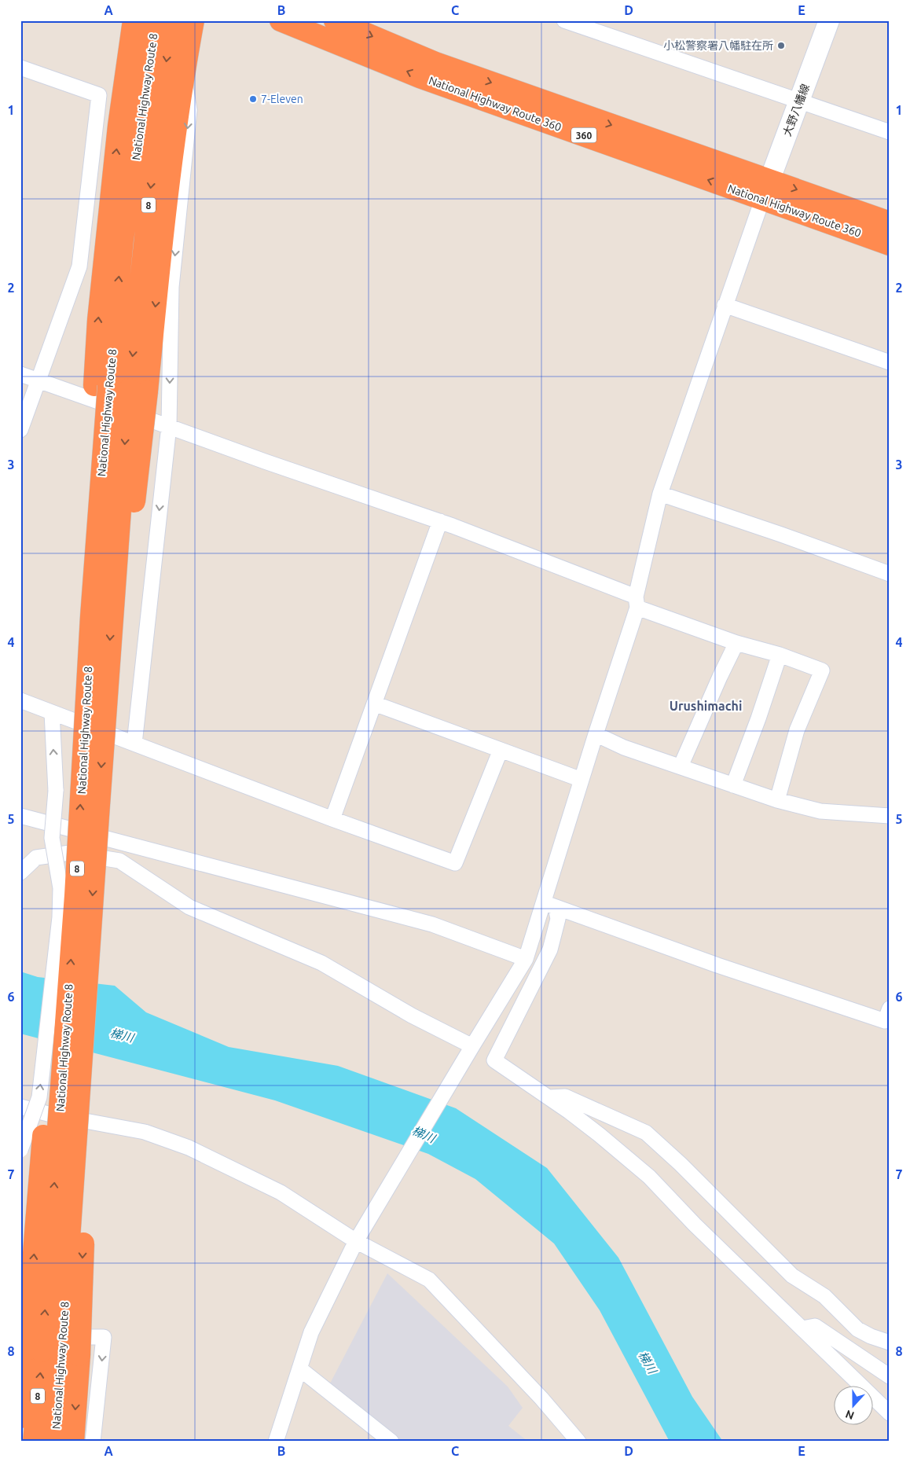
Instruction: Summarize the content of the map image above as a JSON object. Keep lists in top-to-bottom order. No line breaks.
{"streets":{"highway":["National Highway Route 8","National Highway Route 360","360","8"],"main road":["大野八幡線"]},"crossings":[["National Highway Route 360","大野八幡線"]],"districts":["Urushimachi"],"water":["梯川"],"places":["小松警察署八幡駐在所","7-Eleven"],"north":"bottom","grid":{"columns":["A","B","C","D","E"],"rows":["1","2","3","4","5","6","7","8"]}}
